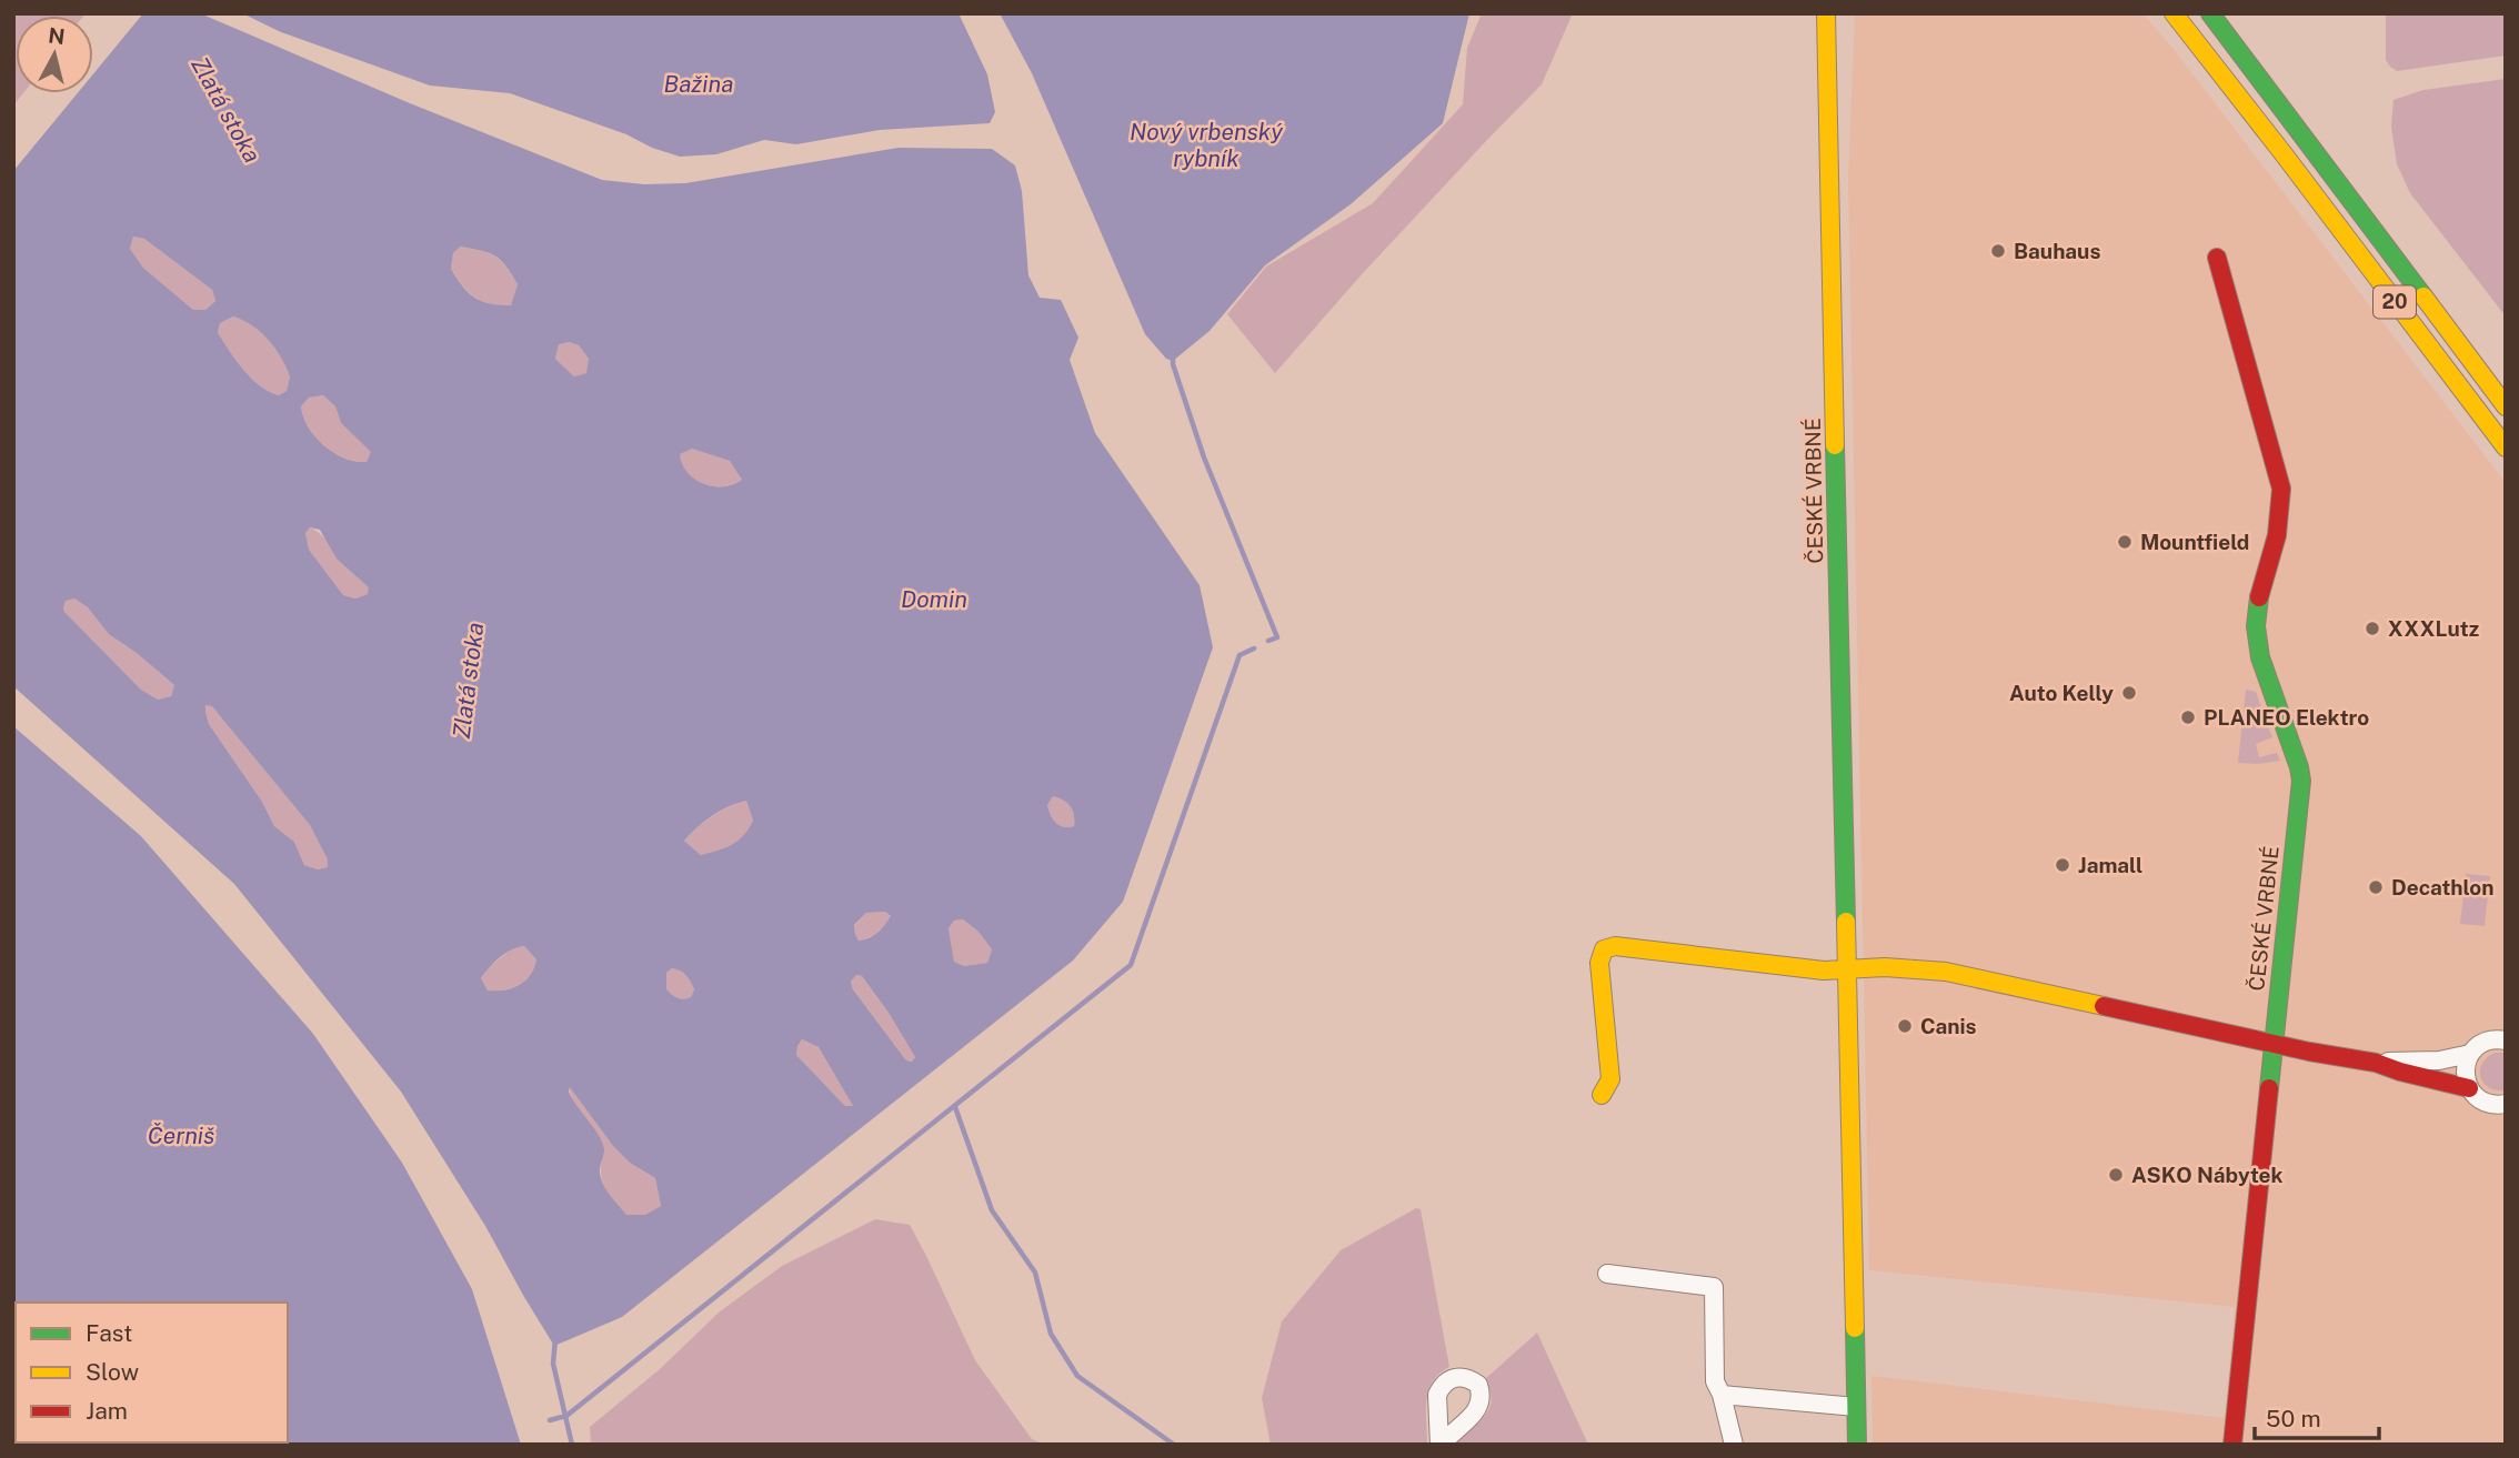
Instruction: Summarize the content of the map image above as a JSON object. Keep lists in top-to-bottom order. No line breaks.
{"streets":{"street":["20","ČESKÉ VRBNÉ"]},"water":["Bažina","Zlatá stoka","Nový vrbenský rybník","Domin","Černiš"],"places":["Bauhaus","Mountfield","XXXLutz","Auto Kelly","PLANEO Elektro","Jamall","Decathlon","Canis","ASKO Nábytek"],"legend":["Fast","Slow","Jam"],"scale_bar":"50 m","north":"top"}
